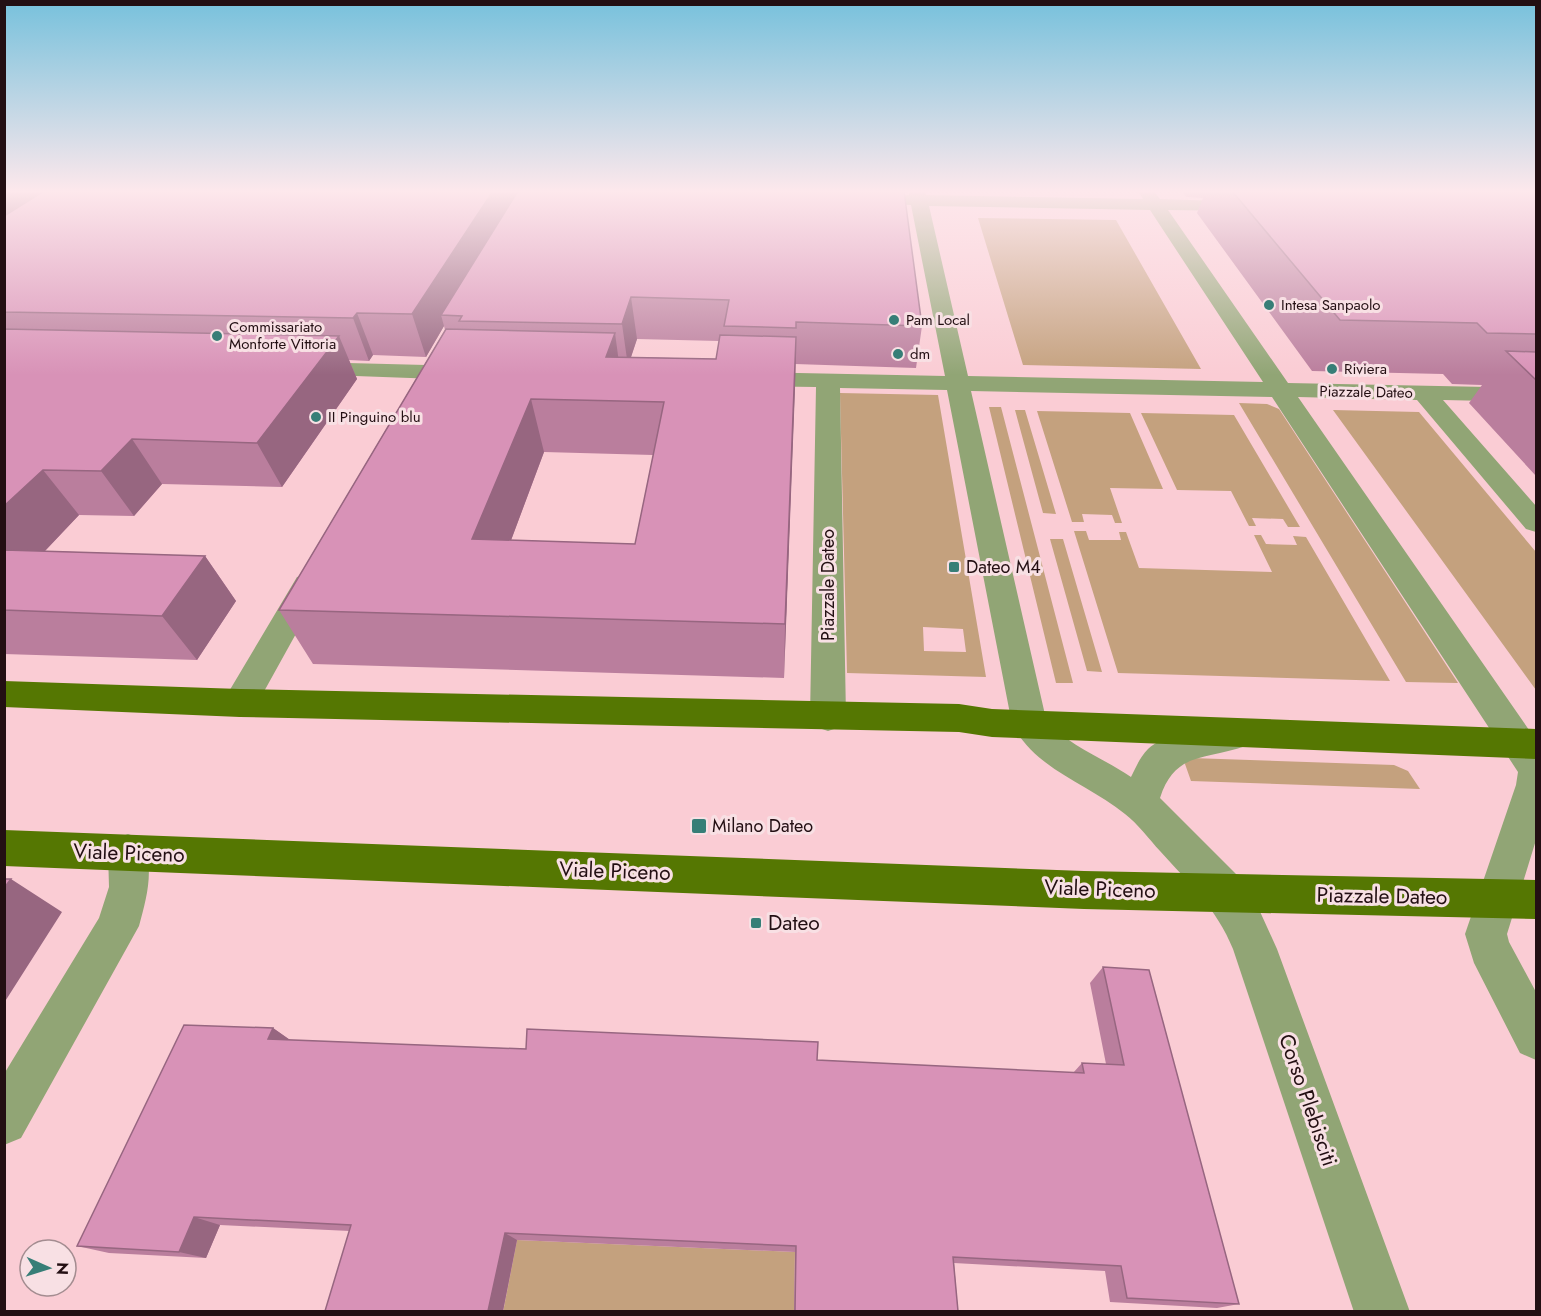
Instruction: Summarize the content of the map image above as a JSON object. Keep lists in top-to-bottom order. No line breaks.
{"streets":{"main road":["Piazzale Dateo","Viale Piceno"],"street":["Corso Plebisciti"]},"crossings":[["Piazzale Dateo","Viale Piceno"],["Piazzale Dateo","Corso Plebisciti"],["Viale Piceno","Corso Plebisciti"]],"places":{"other":["Intesa Sanpaolo","Pam Local","Commissariato Monforte Vittoria","dm","Riviera","II Pinguino blu"],"transit":["Dateo M4","Milano Dateo","Dateo"]},"north":"right"}
